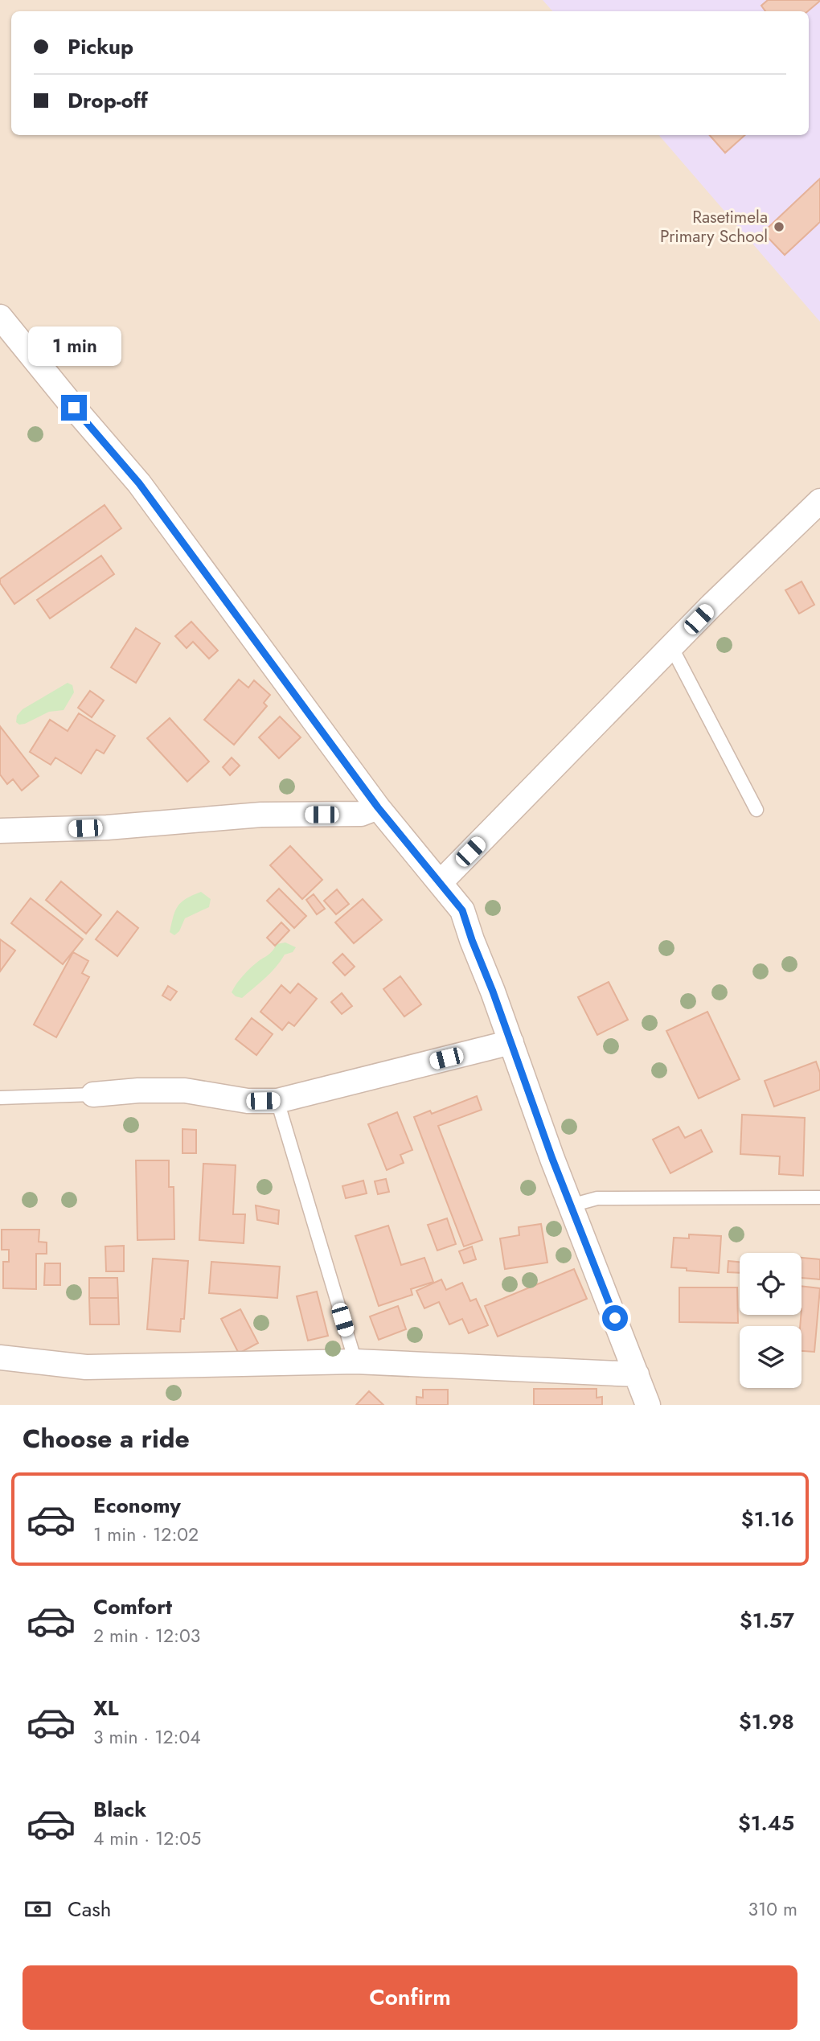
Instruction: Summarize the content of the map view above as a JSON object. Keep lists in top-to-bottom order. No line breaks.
{"places":["Rasetimela Primary School"],"page":{"banner":["Pickup","Drop-off"],"bubble":"1 min","heading":"Choose a ride","list":[{"name":"Economy","note":"1 min · 12:02","value":"$1.16"},{"name":"Comfort","note":"2 min · 12:03","value":"$1.57"},{"name":"XL","note":"3 min · 12:04","value":"$1.98"},{"name":"Black","note":"4 min · 12:05","value":"$1.45"}],"pay":["Cash","310 m"],"buttons":"Confirm"}}
